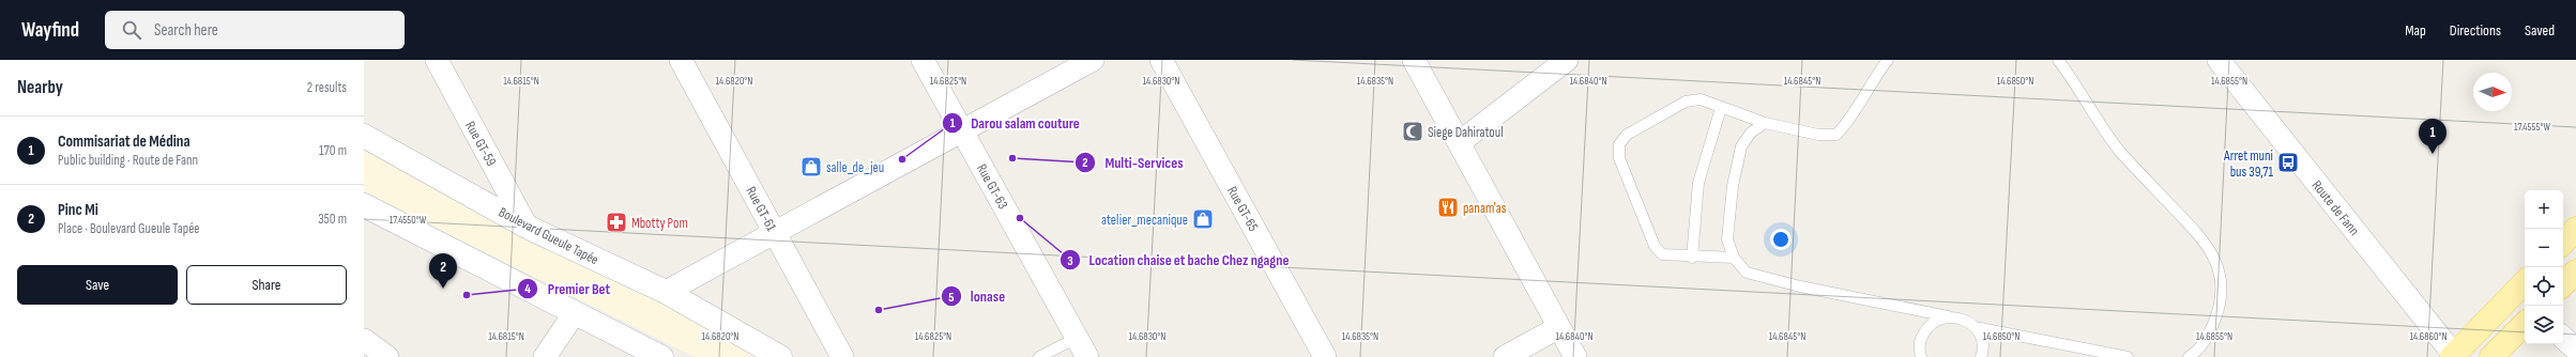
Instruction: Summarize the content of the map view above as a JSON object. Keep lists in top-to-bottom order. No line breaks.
{"streets":{"street":["Rue GT-59","Rue GT-63","Route de Fann","Rue GT-61","Rue GT-65","Boulevard Gueule Tapée"]},"crossings":[["Rue GT-59","Boulevard Gueule Tapée"]],"places":{"mosque":["Siege Dahiratoul"],"other":["Multi-Services","Darou salam couture","Location chaise et bache Chez ngagne","Premier Bet","lonase"],"bus stop":["Arret muni bus 39,71"],"shop":["salle_de_jeu","atelier_mecanique"],"restaurant":["panam'as"],"pharmacy":["Mbotty Pom"]},"north":"right","page":{"header":"Wayfind","search":"Search here","nav":["Map","Directions","Saved"],"heading":["Nearby","2 results"],"list":[{"mark":"1","name":"Commisariat de Médina","note":"Public building · Route de Fann","value":"170 m"},{"mark":"2","name":"Pinc Mi","note":"Place · Boulevard Gueule Tapée","value":"350 m"}],"pins":["1","2"],"map_buttons":["+","−"],"buttons":["Save","Share"]},"coordinates":["14.6815°N","14.6820°N","14.6825°N","14.6830°N","14.6835°N","14.6840°N","14.6845°N","14.6850°N","14.6855°N","17.4555°W","17.4550°W","14.6860°N"]}
